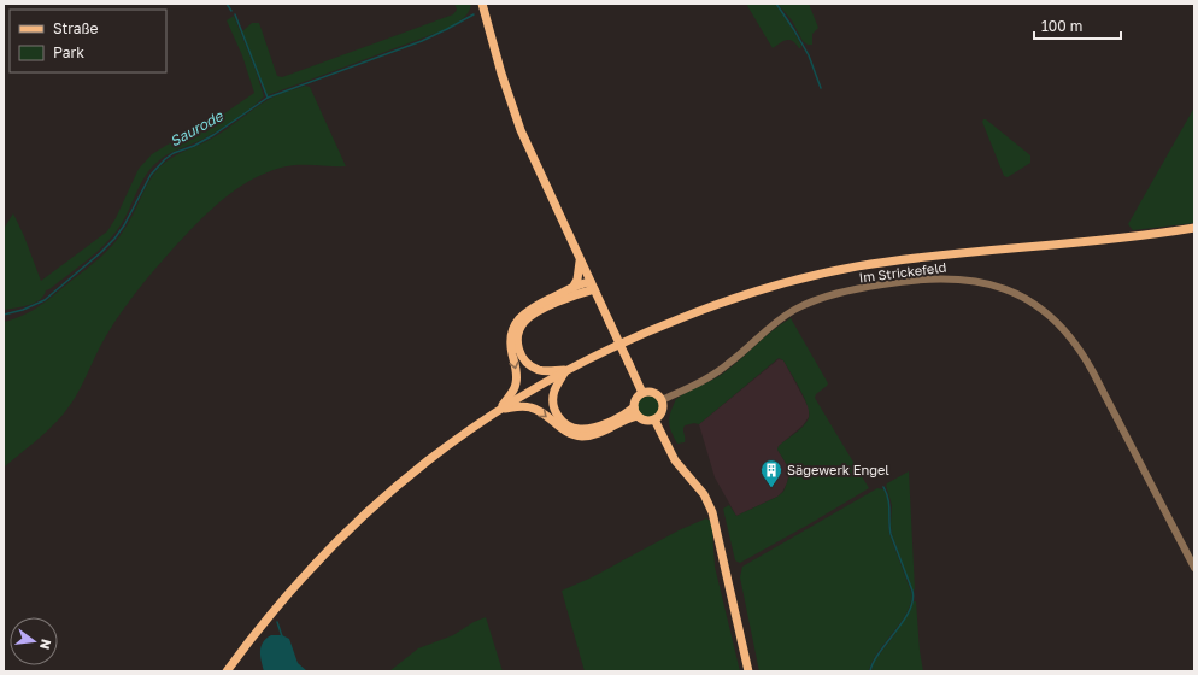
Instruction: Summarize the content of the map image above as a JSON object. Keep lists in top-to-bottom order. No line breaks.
{"streets":{"street":["Im Strickefeld"]},"water":["Saurode"],"places":{"building":["Sägewerk Engel"]},"legend":["Straße","Park"],"scale_bar":"100 m","north":"right"}
